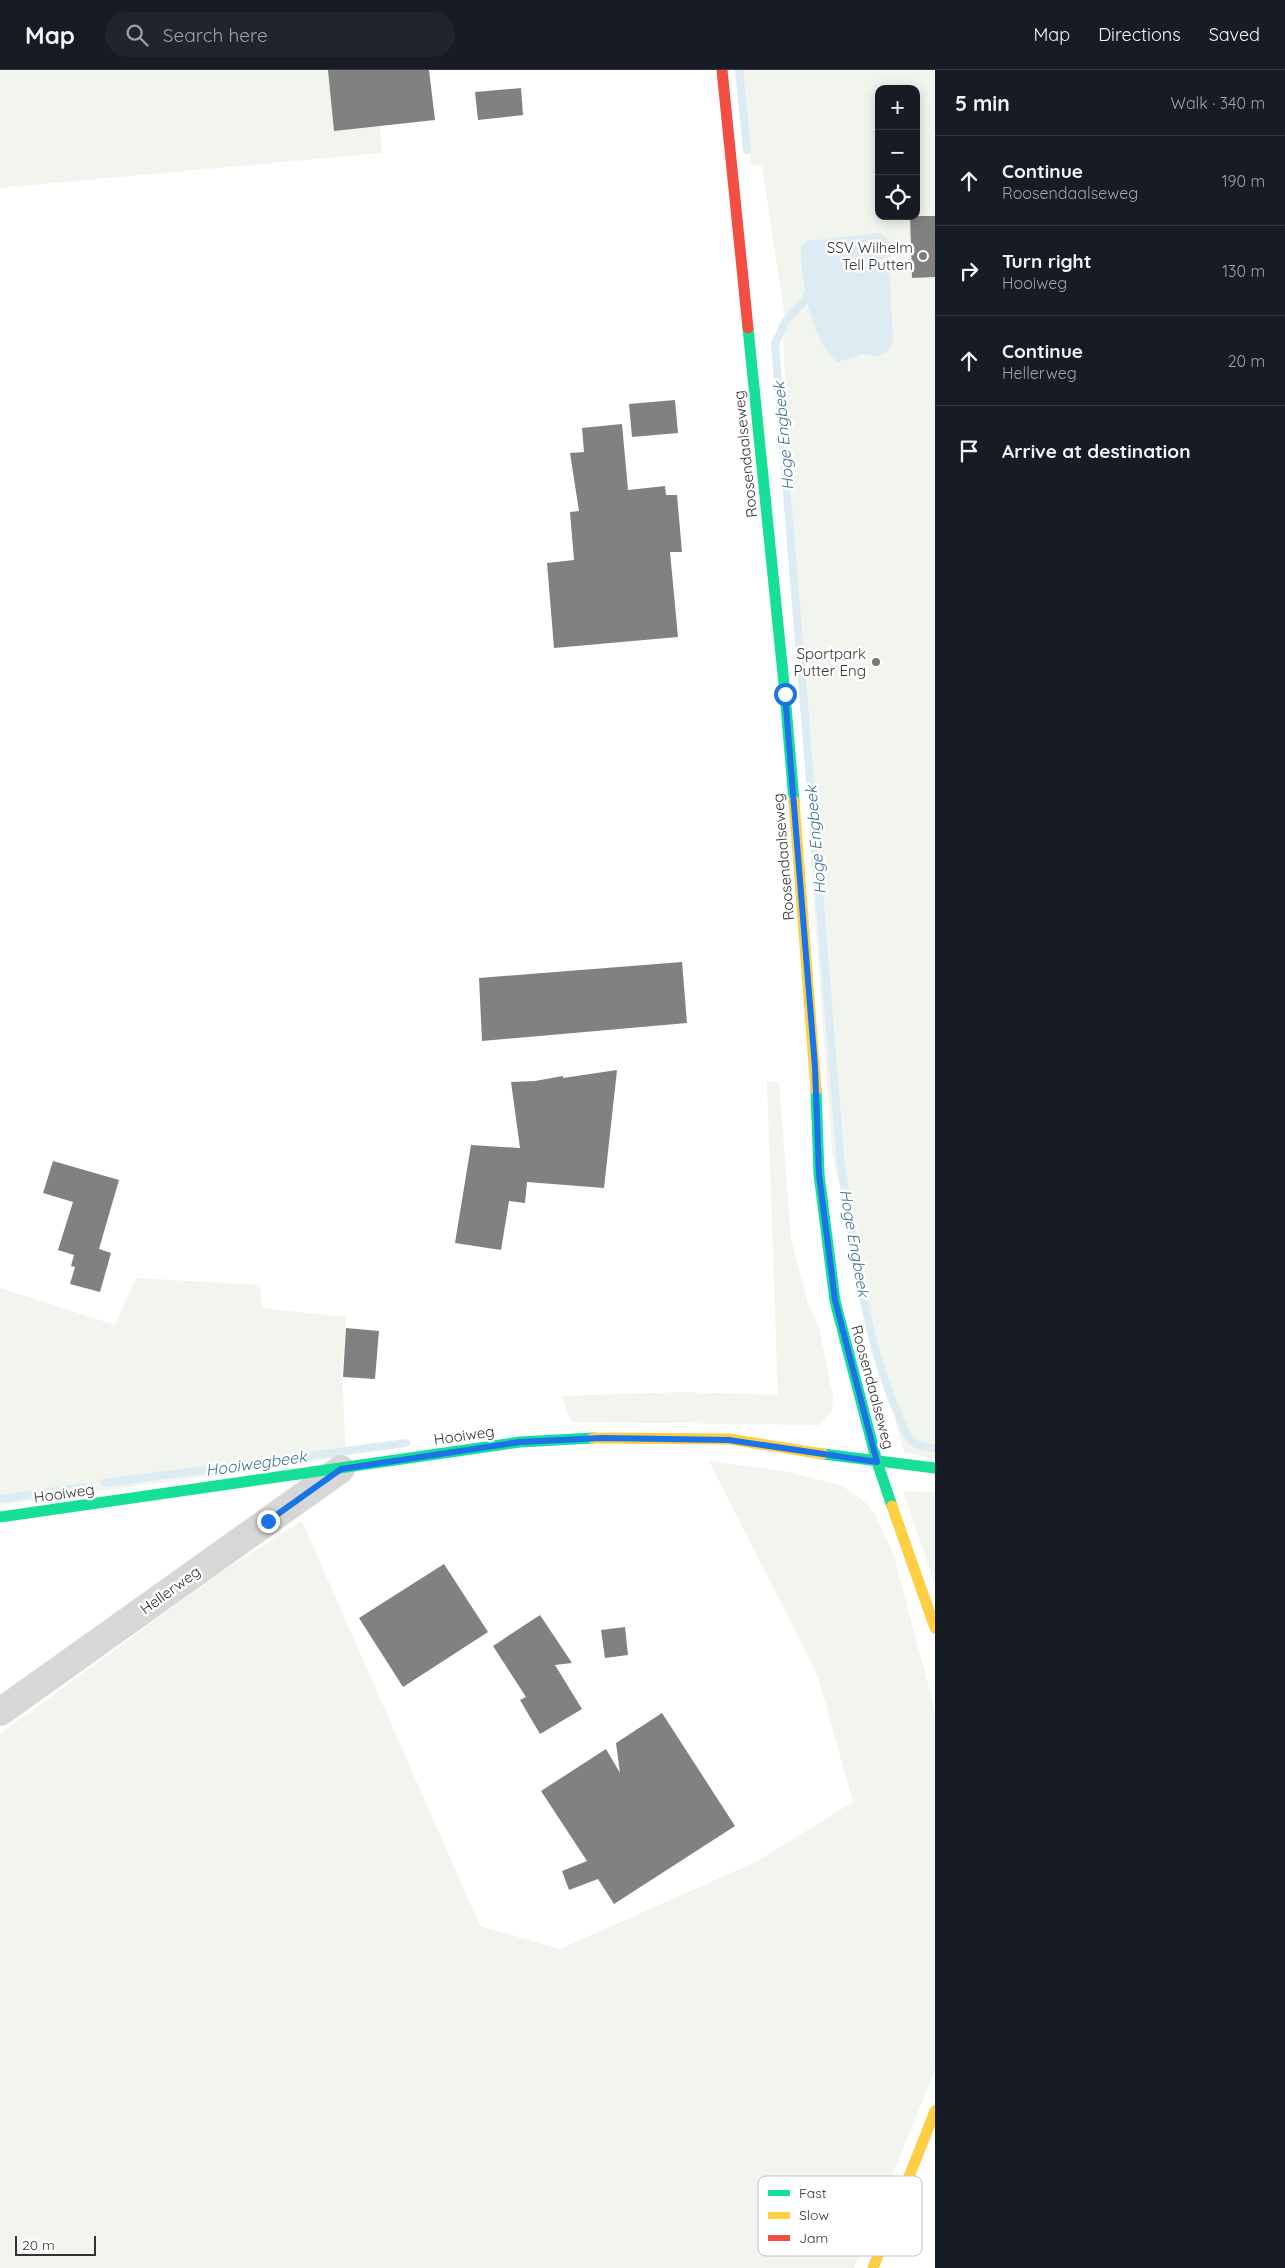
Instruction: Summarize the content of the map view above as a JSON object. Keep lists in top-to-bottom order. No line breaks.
{"streets":{"street":["Roosendaalseweg","Hooiweg","Hellerweg"]},"crossings":[["Roosendaalseweg","Hooiweg"],["Hooiweg","Hellerweg"]],"water":["Hoge Engbeek","Hooiwegbeek"],"places":["SSV Wilhelm Tell Putten","Sportpark Putter Eng"],"legend":["Fast","Slow","Jam"],"scale_bar":"20 m","page":{"header":"Map","search":"Search here","nav":["Map","Directions","Saved"],"heading":["5 min","Walk · 340 m"],"map_buttons":["+","−"],"list":[["Continue","Roosendaalseweg","190 m"],["Turn right","Hooiweg","130 m"],["Continue","Hellerweg","20 m"],"Arrive at destination"],"scale":"20 m"}}
